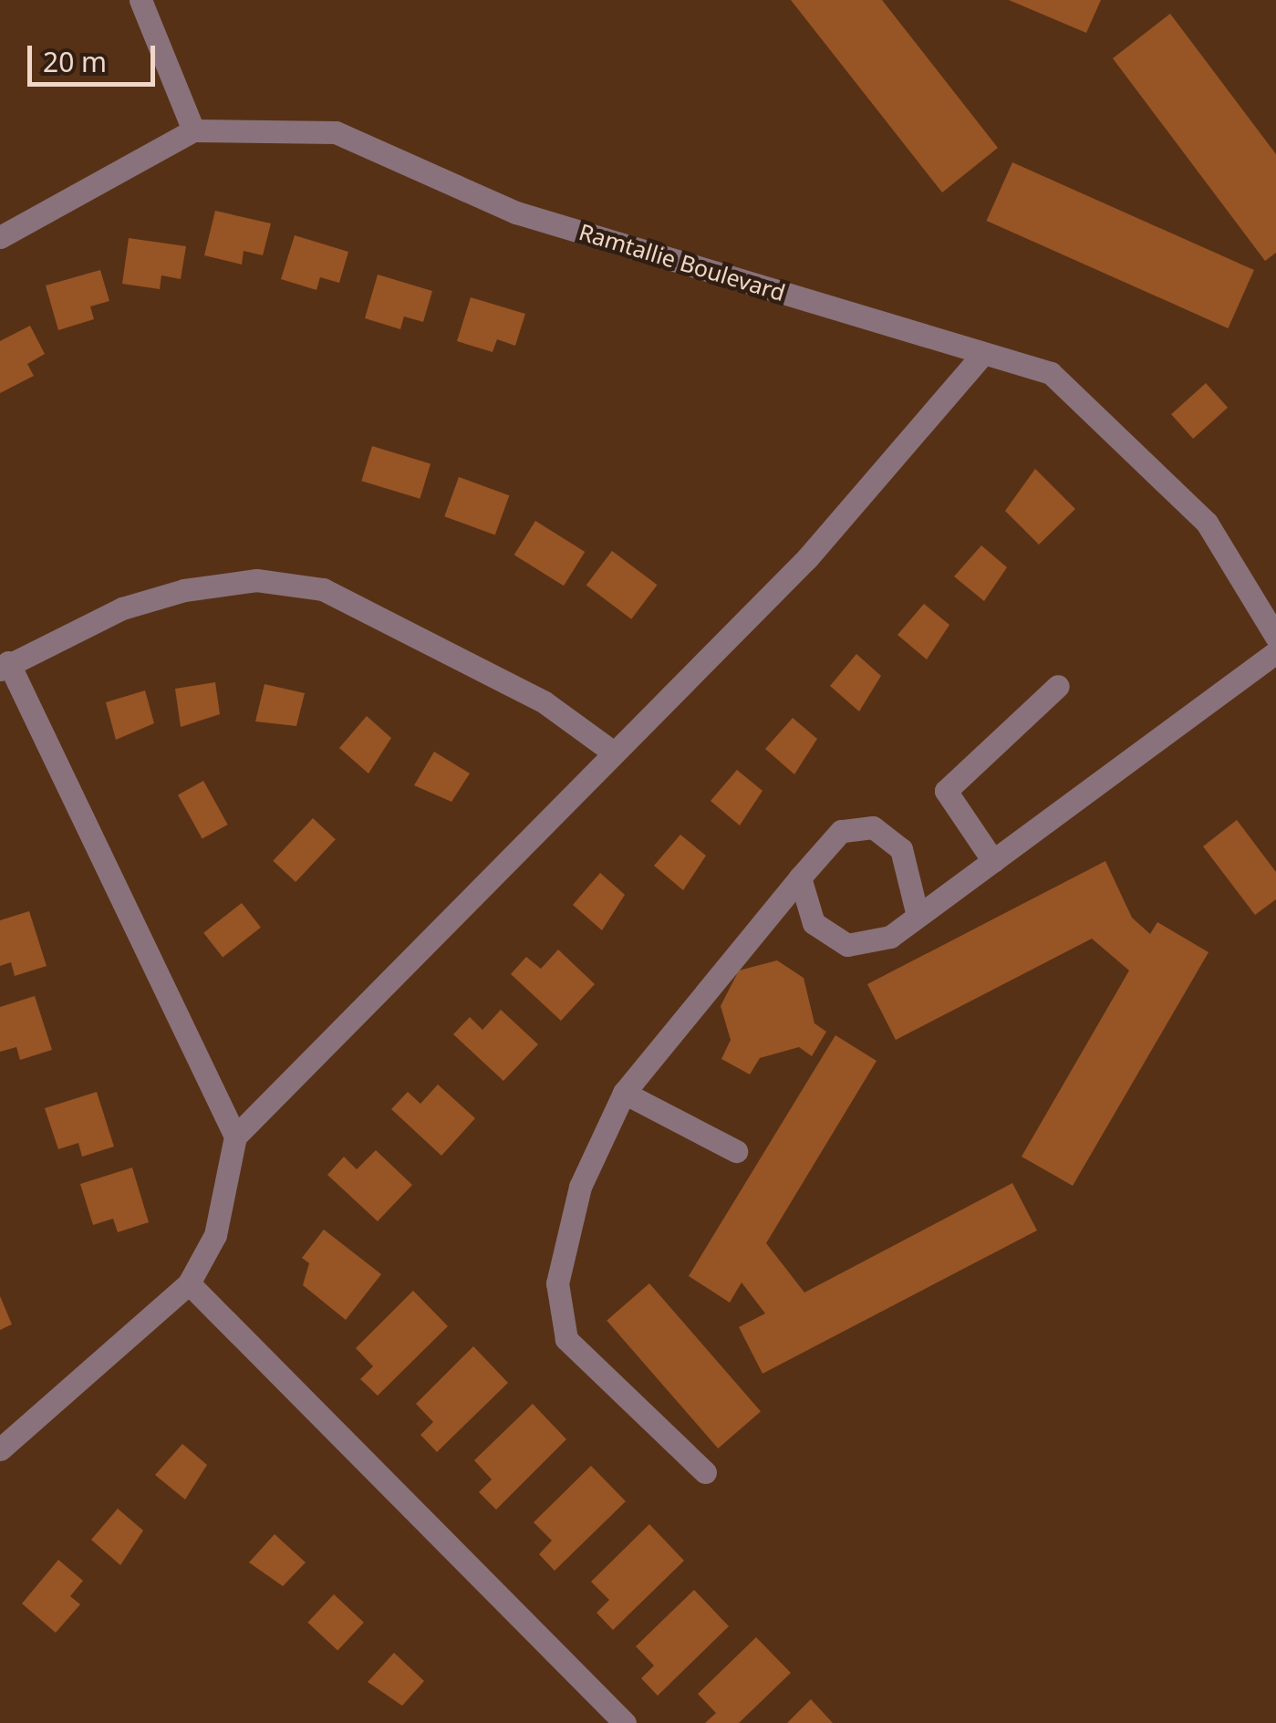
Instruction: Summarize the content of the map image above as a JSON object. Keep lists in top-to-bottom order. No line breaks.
{"streets":{"street":["Ramtallie Boulevard"]},"scale_bar":"20 m"}
